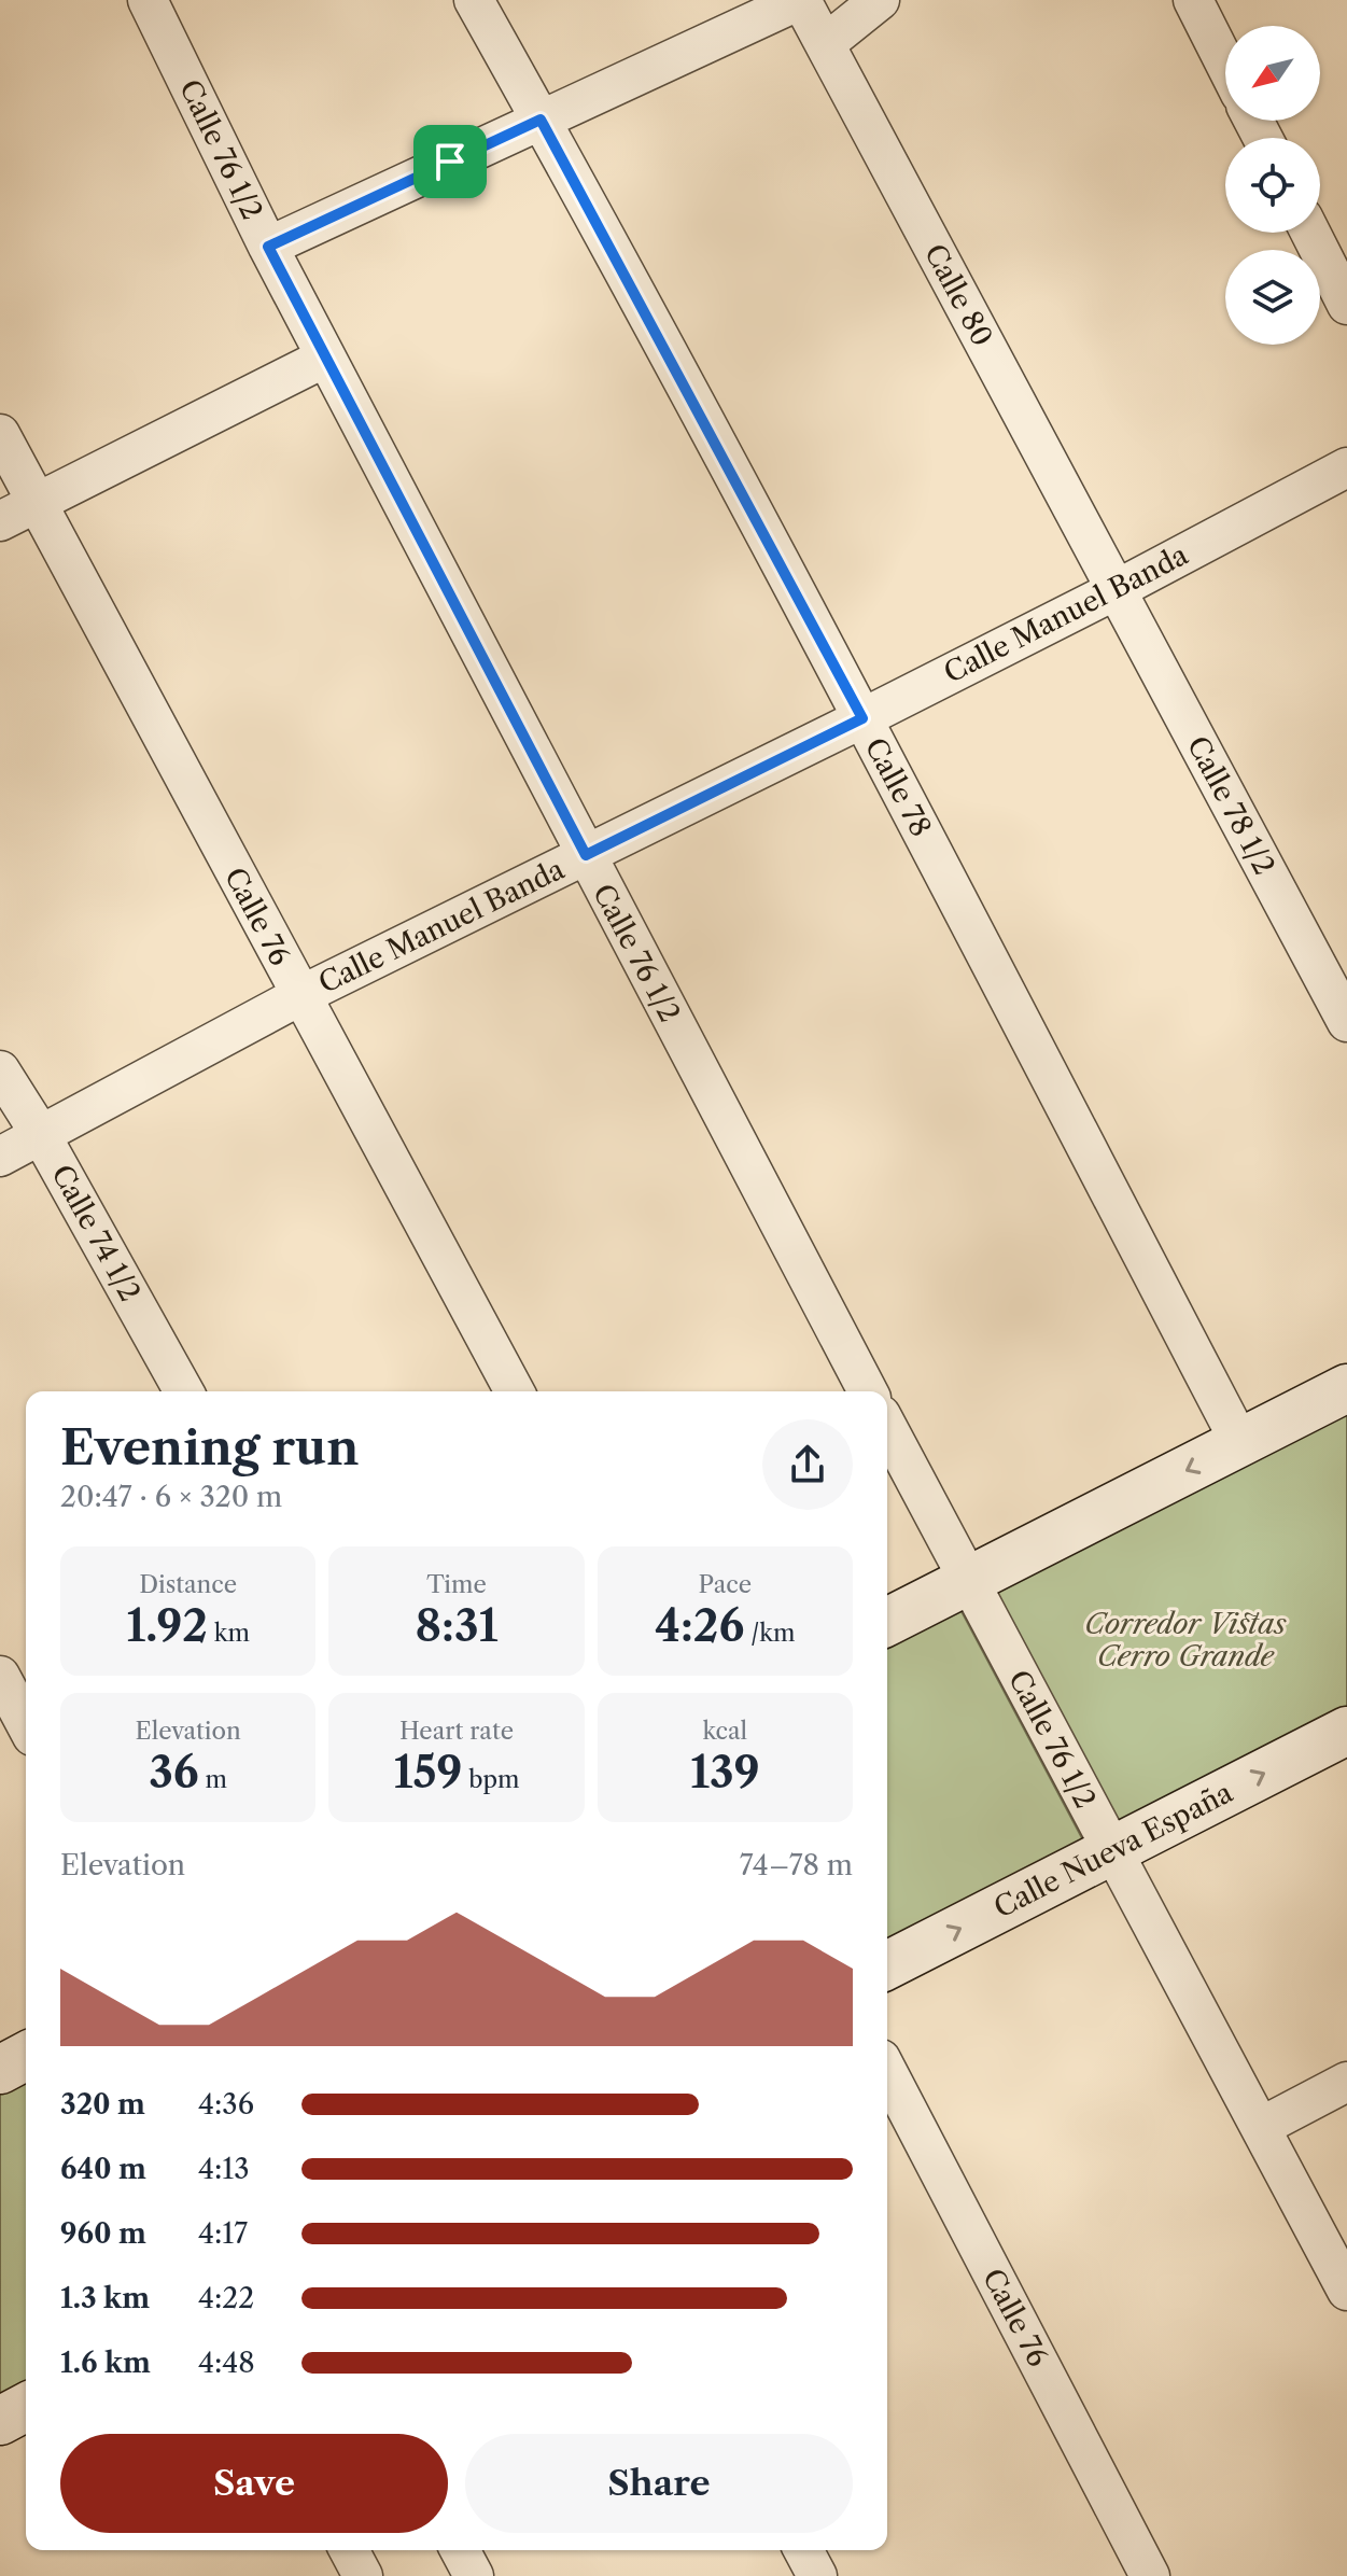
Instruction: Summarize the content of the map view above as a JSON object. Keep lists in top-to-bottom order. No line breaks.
{"streets":{"street":["Calle 76 1/2","Calle 80","Calle Manuel Banda","Calle 78","Calle 78 1/2","Calle 76","Calle 74 1/2","Calle Nueva España"]},"crossings":[["Calle 76 1/2","Calle Manuel Banda"],["Calle 76 1/2","Calle Nueva España"],["Calle 80","Calle Manuel Banda"],["Calle 80","Calle 78 1/2"],["Calle Manuel Banda","Calle 78"],["Calle Manuel Banda","Calle 78 1/2"],["Calle Manuel Banda","Calle 76"],["Calle Manuel Banda","Calle 74 1/2"]],"parks":["Corredor Vistas Cerro Grande"],"north":"bottom left","page":{"heading":["Evening run","20:47 · 6 × 320 m"],"stats":[["Distance","1.92 km"],["Time","8:31"],["Pace","4:26 /km"],["Elevation","36 m"],["Heart rate","159 bpm"],["kcal","139"]],"chart":["Elevation","74–78 m"],"list":[{"name":"320 m","note":"4:36"},{"name":"640 m","note":"4:13"},{"name":"960 m","note":"4:17"},{"name":"1.3 km","note":"4:22"},{"name":"1.6 km","note":"4:48"}],"buttons":["Save","Share"]}}
